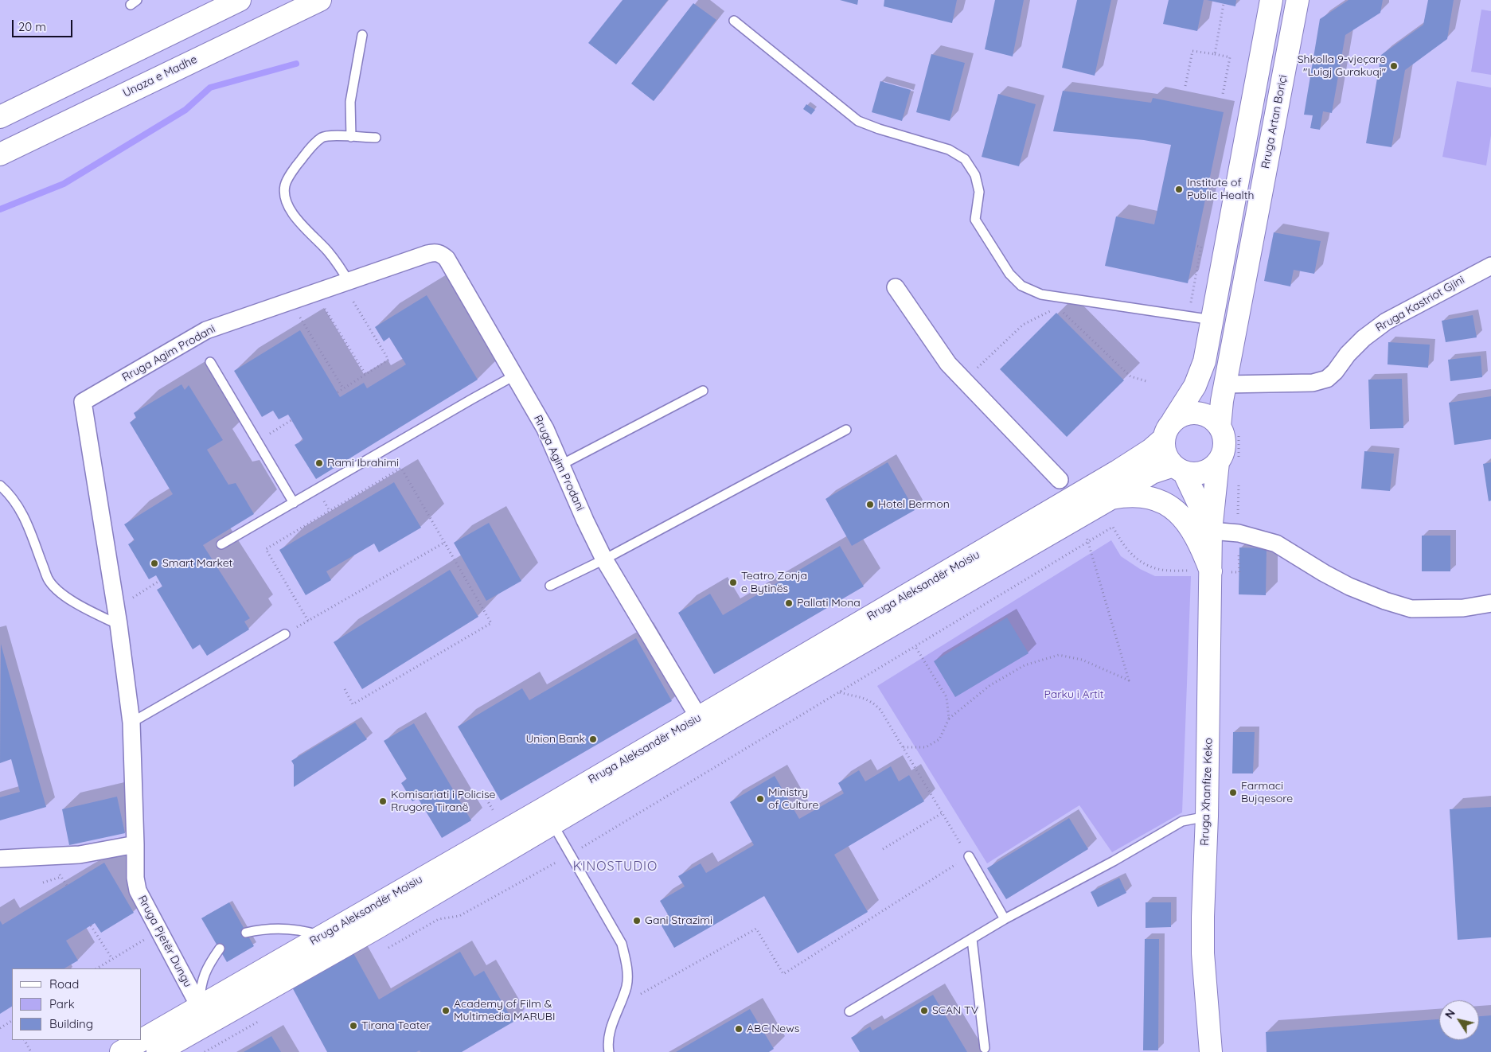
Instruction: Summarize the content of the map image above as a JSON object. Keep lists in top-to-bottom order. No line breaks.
{"streets":{"main road":["Unaza e Madhe","Rruga Artan Boriçi","Rruga Aleksandër Moisiu","Rruga Xhanfize Keko"],"street":["Rruga Kastriot Gjini","Rruga Agim Prodani","Rruga Pjetër Dungu"]},"crossings":[["Rruga Artan Boriçi","Rruga Kastriot Gjini"],["Rruga Artan Boriçi","Rruga Aleksandër Moisiu"],["Rruga Artan Boriçi","Rruga Xhanfize Keko"],["Rruga Agim Prodani","Rruga Aleksandër Moisiu"],["Rruga Agim Prodani","Rruga Pjetër Dungu"],["Rruga Aleksandër Moisiu","Rruga Xhanfize Keko"],["Rruga Aleksandër Moisiu","Rruga Pjetër Dungu"]],"districts":["KINOSTUDIO"],"parks":["Parku i Artit"],"places":["Shkolla 9-vjeçare \"Luigj Gurakuqi\"","Institute of Public Health","Rami Ibrahimi","Hotel Bermon","Smart Market","Teatro Zonja e Bytinës","Pallati Mona","Union Bank","Farmaci Bujqesore","Ministry of Culture","Komisariati i Policise Rrugore Tiranë","Gani Strazimi","Academy of Film & Multimedia MARUBI","SCAN TV","Tirana Teater","ABC News"],"legend":["Road","Park","Building"],"scale_bar":"20 m","north":"top left"}
